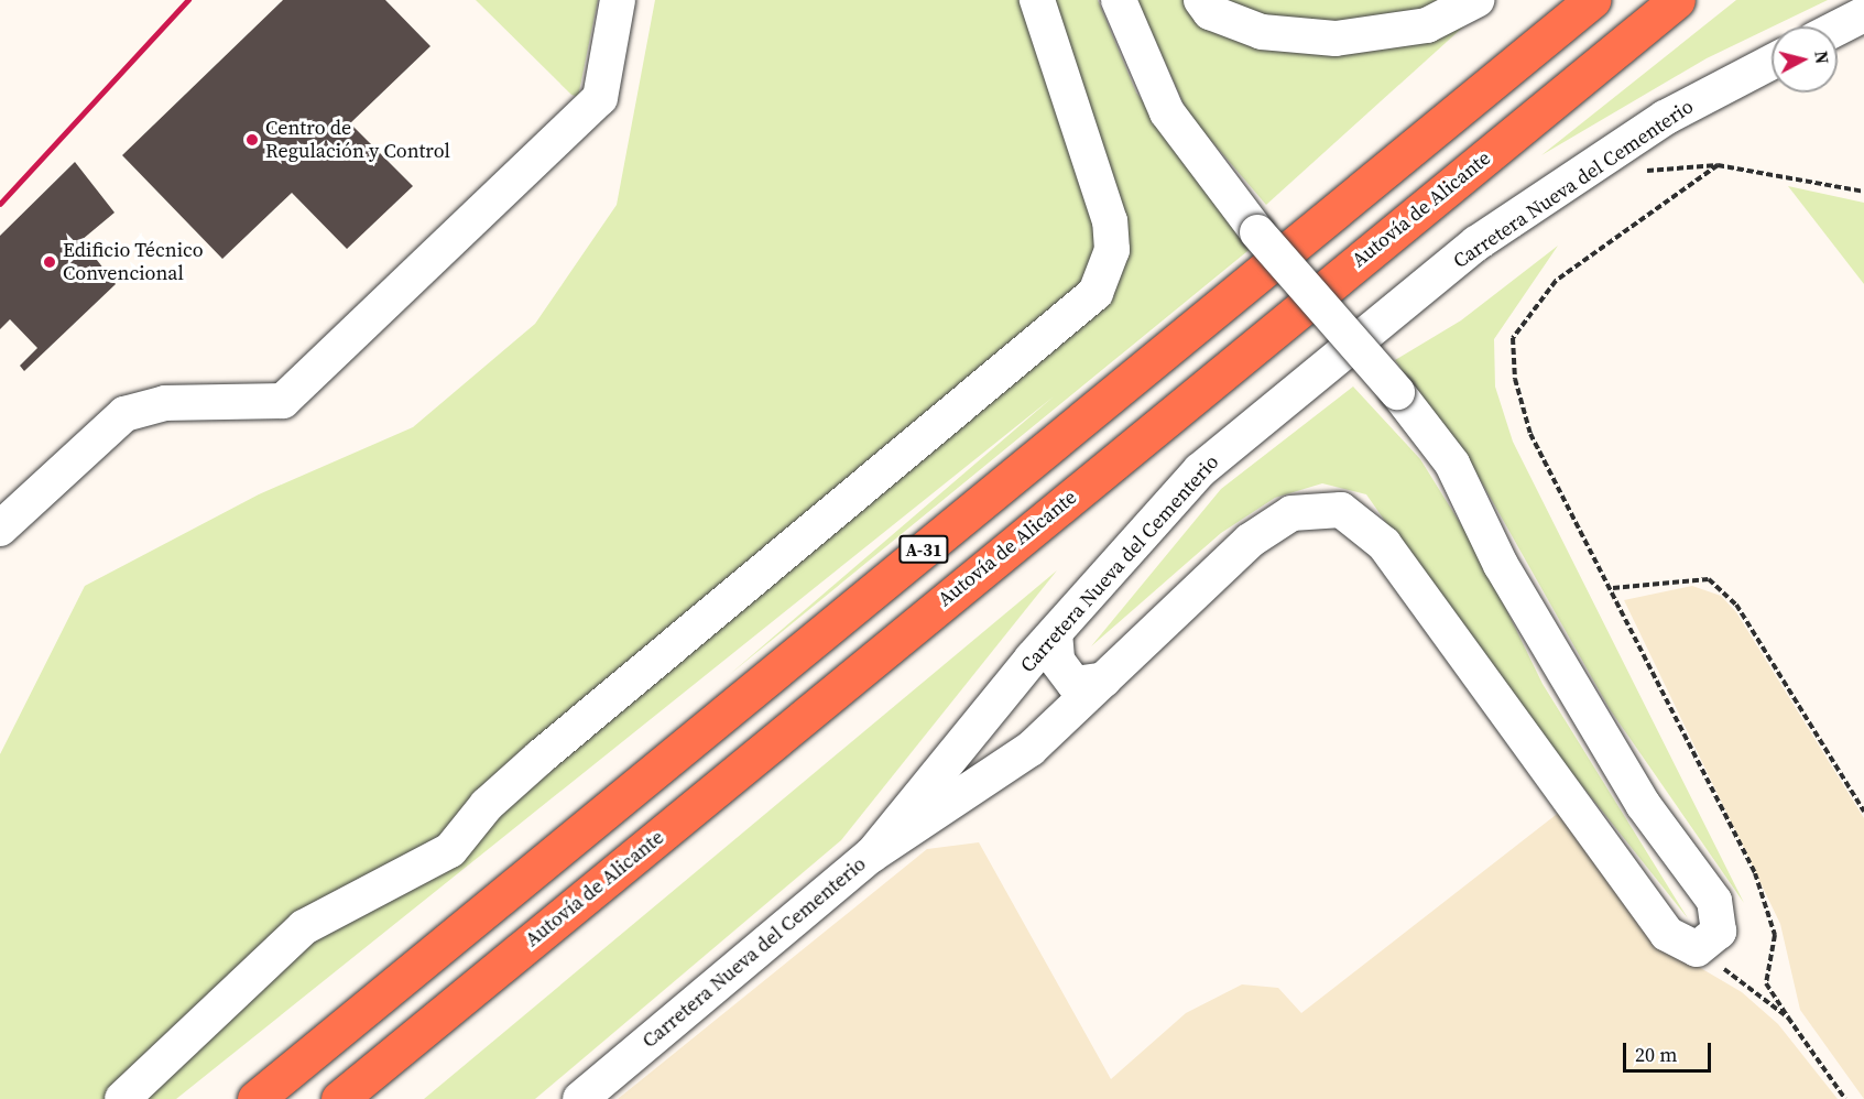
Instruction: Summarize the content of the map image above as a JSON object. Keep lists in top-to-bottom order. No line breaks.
{"streets":{"highway":["Autovía de Alicante","A-31"],"street":["Carretera Nueva del Cementerio"]},"places":["Centro de Regulación y Control","Edificio Técnico Convencional"],"scale_bar":"20 m","north":"right"}
